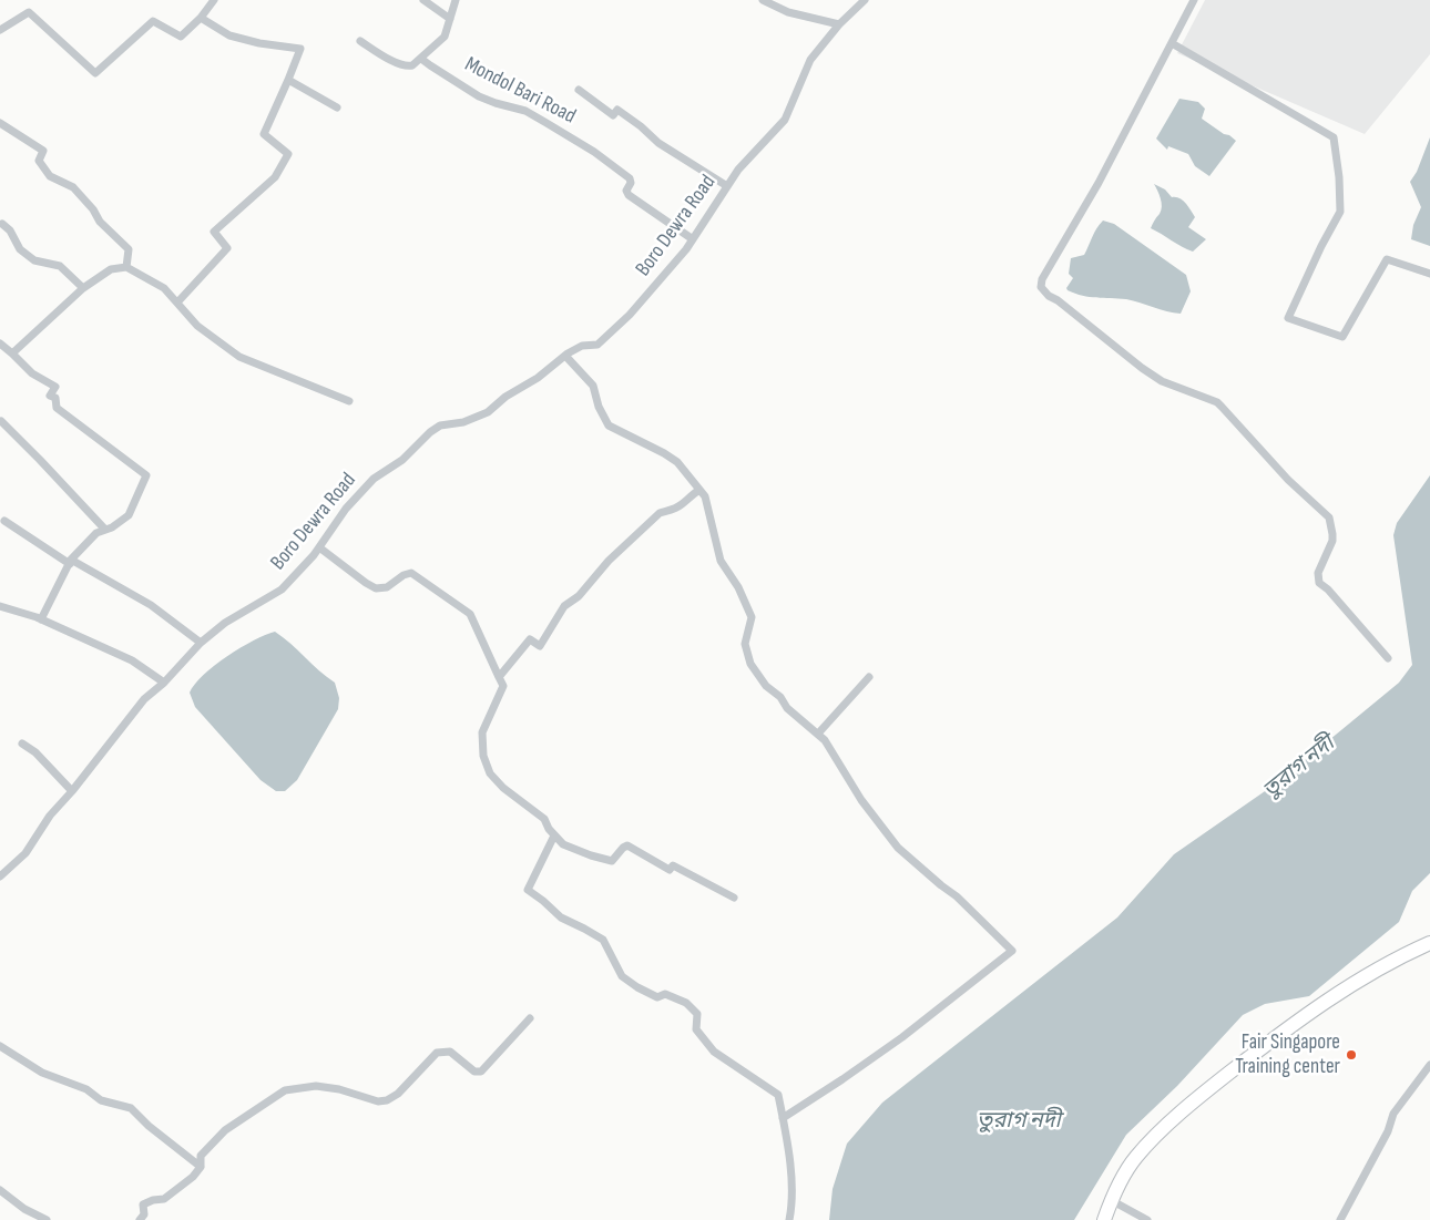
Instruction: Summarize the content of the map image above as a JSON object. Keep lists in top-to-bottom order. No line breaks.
{"streets":{"street":["Mondol Bari Road","Boro Dewra Road"]},"crossings":[["Mondol Bari Road","Boro Dewra Road"]],"water":["তুরাগ নদী"],"places":["Fair Singapore Training center"]}
